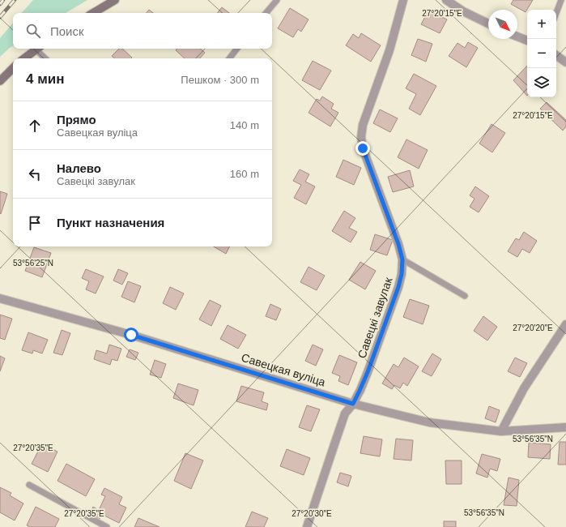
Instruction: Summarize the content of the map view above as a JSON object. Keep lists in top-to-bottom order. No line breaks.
{"streets":{"street":["Савецкі завулак","Савецкая вуліца"]},"crossings":[["Савецкі завулак","Савецкая вуліца"]],"north":"bottom right","page":{"map_buttons":["+","−"],"search":"Поиск","heading":["4 мин","Пешком · 300 m"],"list":[["Прямо","Савецкая вуліца","140 m"],["Налево","Савецкі завулак","160 m"],"Пункт назначения"]},"coordinates":["27°20'15\"E","53°56'25\"N","27°20'20\"E","53°56'35\"N","27°20'35\"E","27°20'30\"E"]}
